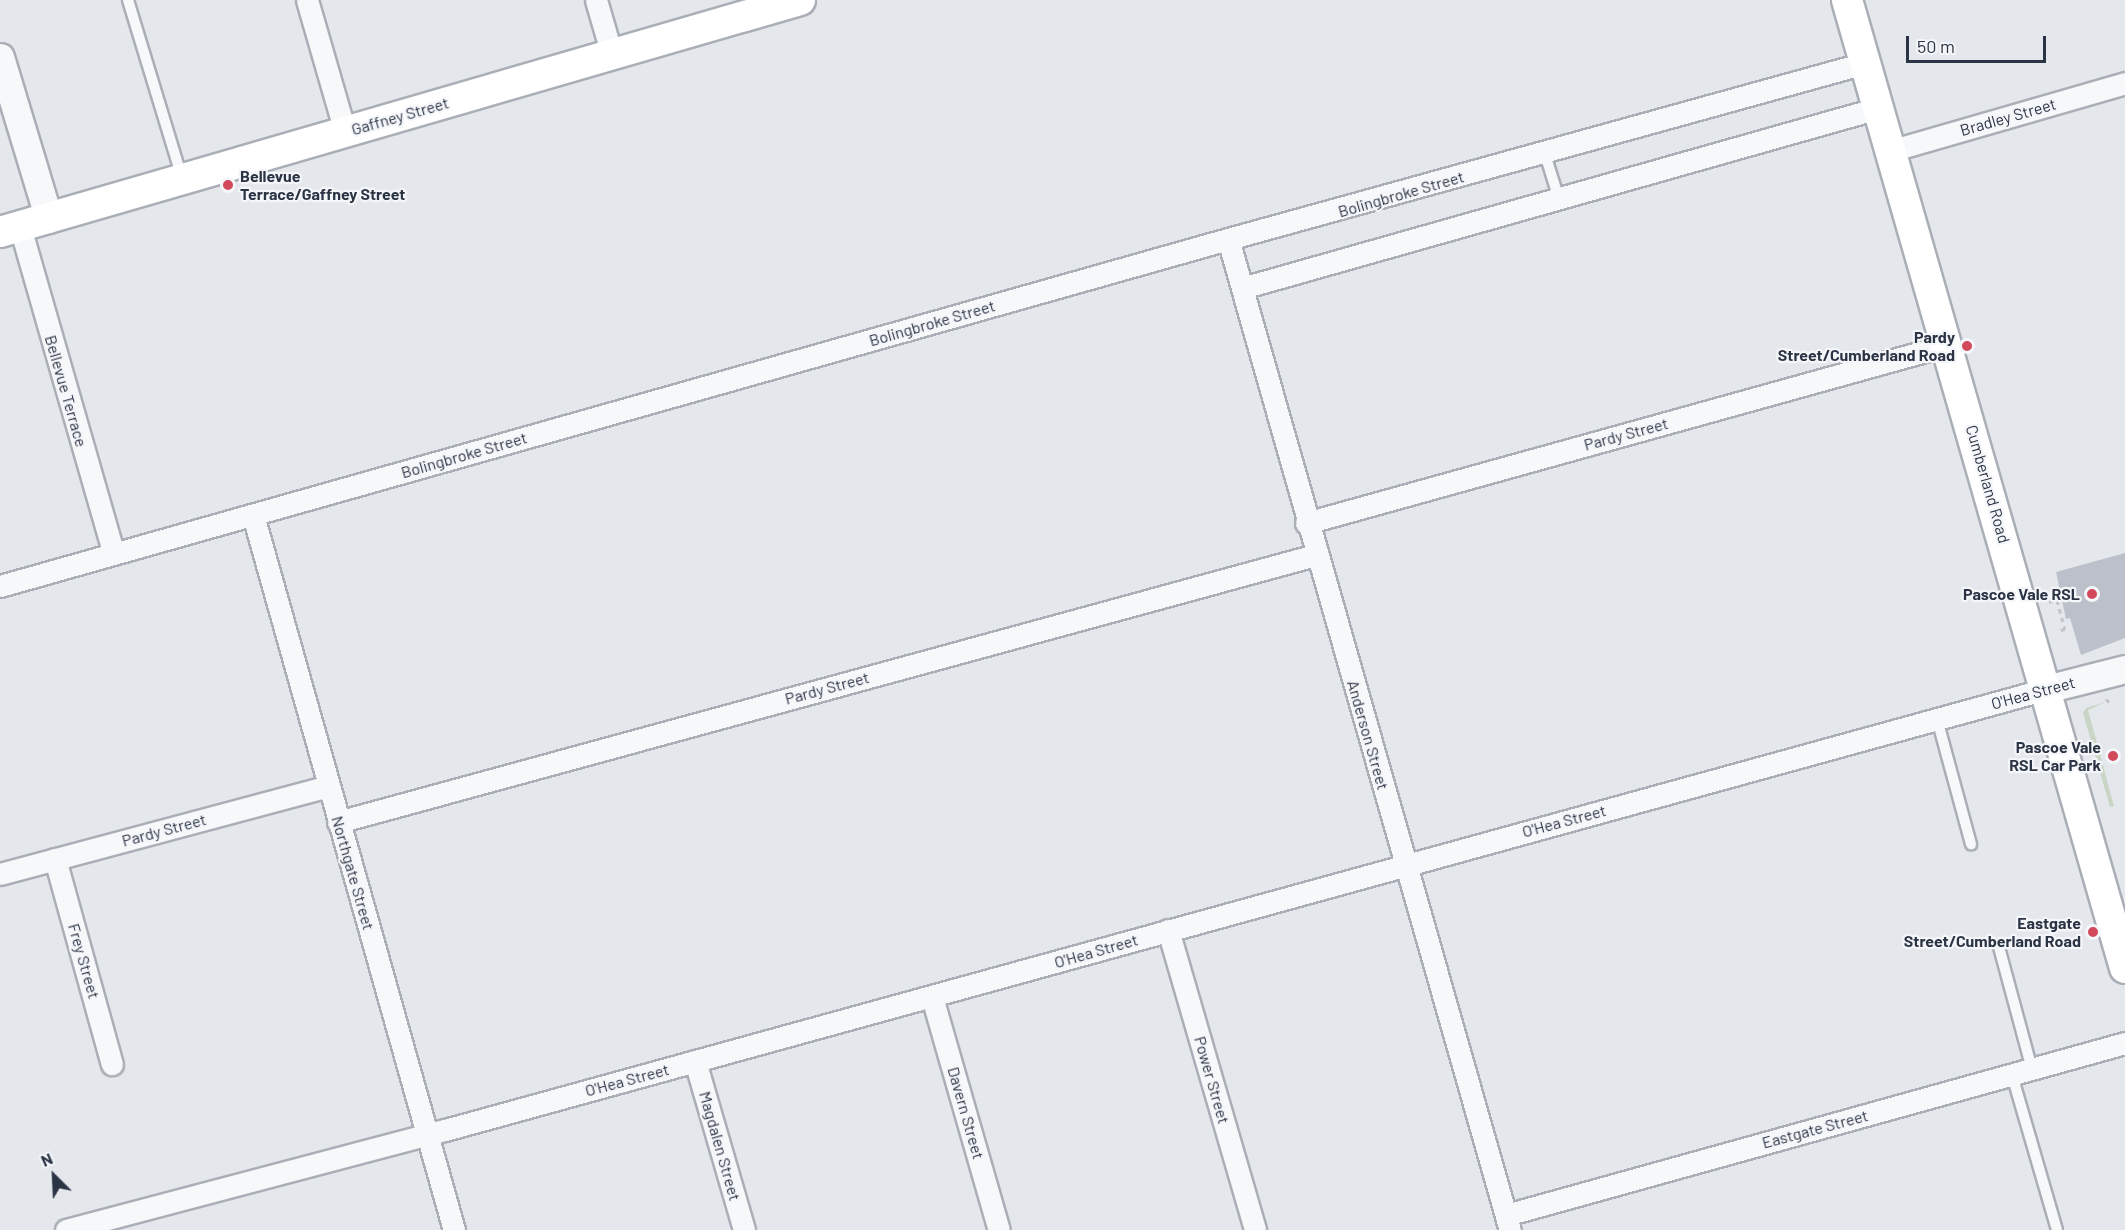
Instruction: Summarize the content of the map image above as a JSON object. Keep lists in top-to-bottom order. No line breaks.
{"streets":{"main road":["Gaffney Street","Cumberland Road"],"street":["Bradley Street","Bolingbroke Street","Bellevue Terrace","Pardy Street","O'Hea Street","Anderson Street","Northgate Street","Frey Street","Power Street","Davern Street","Eastgate Street","Magdalen Street"]},"crossings":[["Gaffney Street","Bellevue Terrace"],["Bradley Street","Cumberland Road"],["Bolingbroke Street","Bellevue Terrace"],["Bolingbroke Street","Cumberland Road"],["Bolingbroke Street","Anderson Street"],["Bolingbroke Street","Northgate Street"],["Pardy Street","Cumberland Road"],["Pardy Street","Anderson Street"],["Pardy Street","Northgate Street"],["Pardy Street","Frey Street"],["Cumberland Road","O'Hea Street"],["O'Hea Street","Anderson Street"],["O'Hea Street","Northgate Street"],["O'Hea Street","Power Street"],["O'Hea Street","Davern Street"],["O'Hea Street","Magdalen Street"],["Anderson Street","Eastgate Street"]],"places":["Bellevue Terrace/Gaffney Street","Pardy Street/Cumberland Road","Pascoe Vale RSL","Pascoe Vale RSL Car Park","Eastgate Street/Cumberland Road"],"scale_bar":"50 m","north":"top left"}
